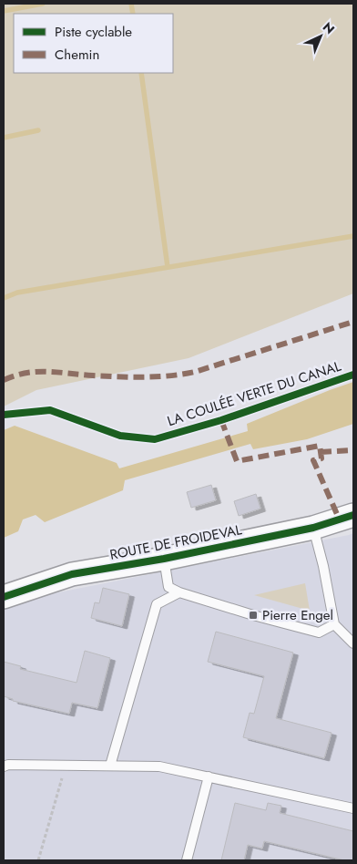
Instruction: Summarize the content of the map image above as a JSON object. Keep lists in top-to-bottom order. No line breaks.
{"streets":{"street":["ROUTE DE FROIDEVAL"],"cycle path":["LA COULÉE VERTE DU CANAL"]},"places":{"transit":["Pierre Engel"]},"legend":["Piste cyclable","Chemin"],"north":"top right"}
